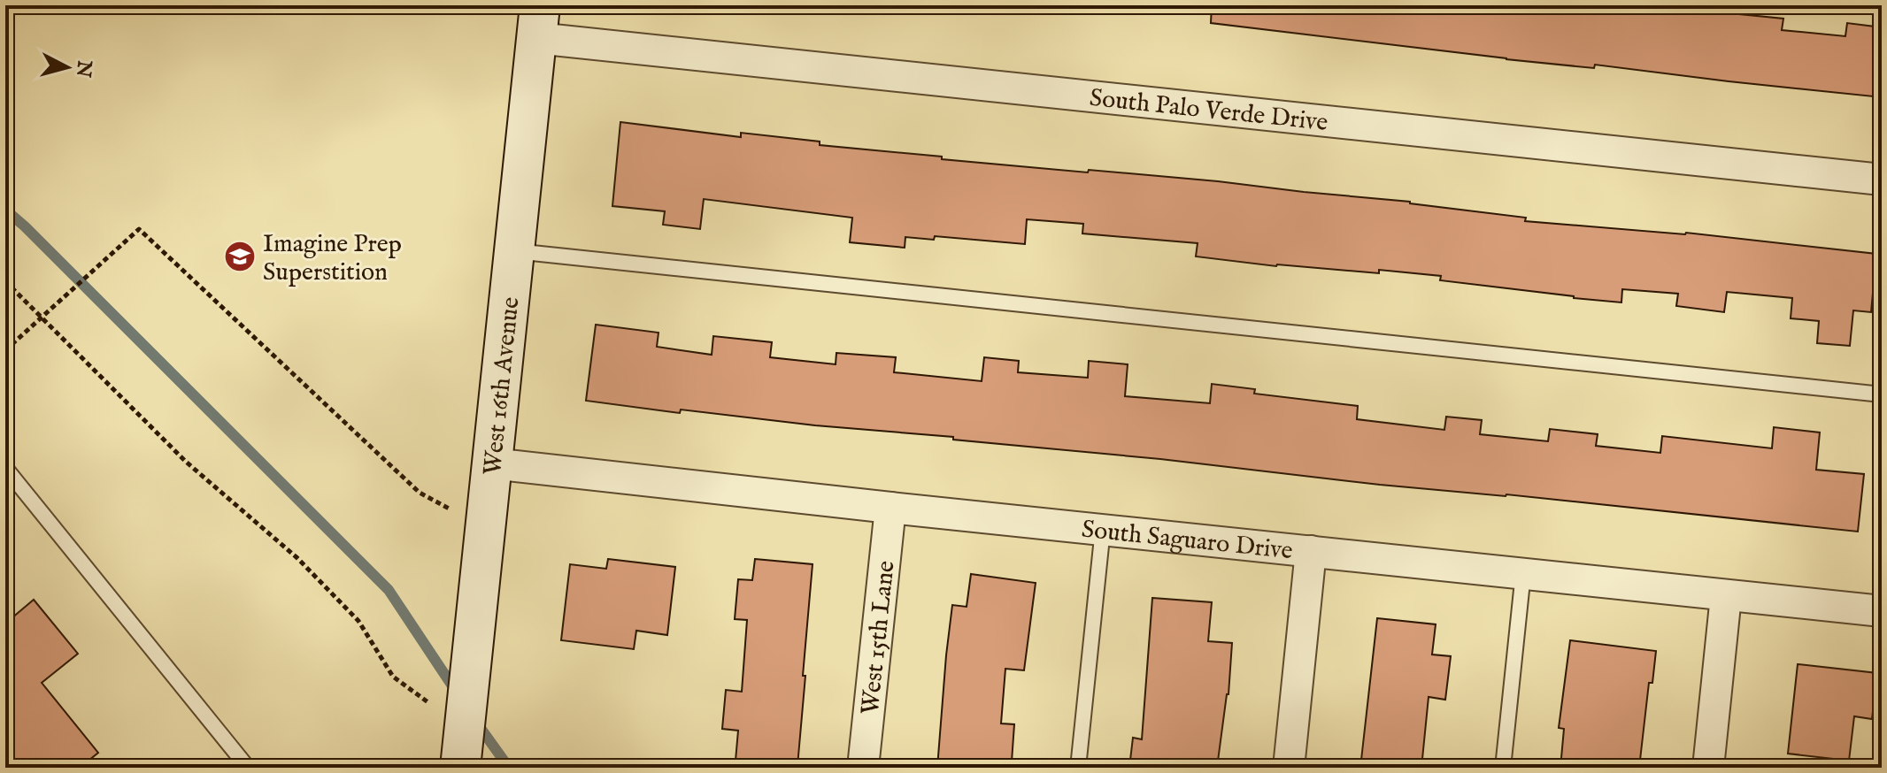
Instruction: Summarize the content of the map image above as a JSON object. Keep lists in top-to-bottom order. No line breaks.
{"streets":{"street":["South Palo Verde Drive","West 16th Avenue","South Saguaro Drive","West 15th Lane"]},"crossings":[["South Palo Verde Drive","West 16th Avenue"],["West 16th Avenue","South Saguaro Drive"],["South Saguaro Drive","West 15th Lane"]],"places":{"school or university":["Imagine Prep Superstition"]},"north":"right"}
